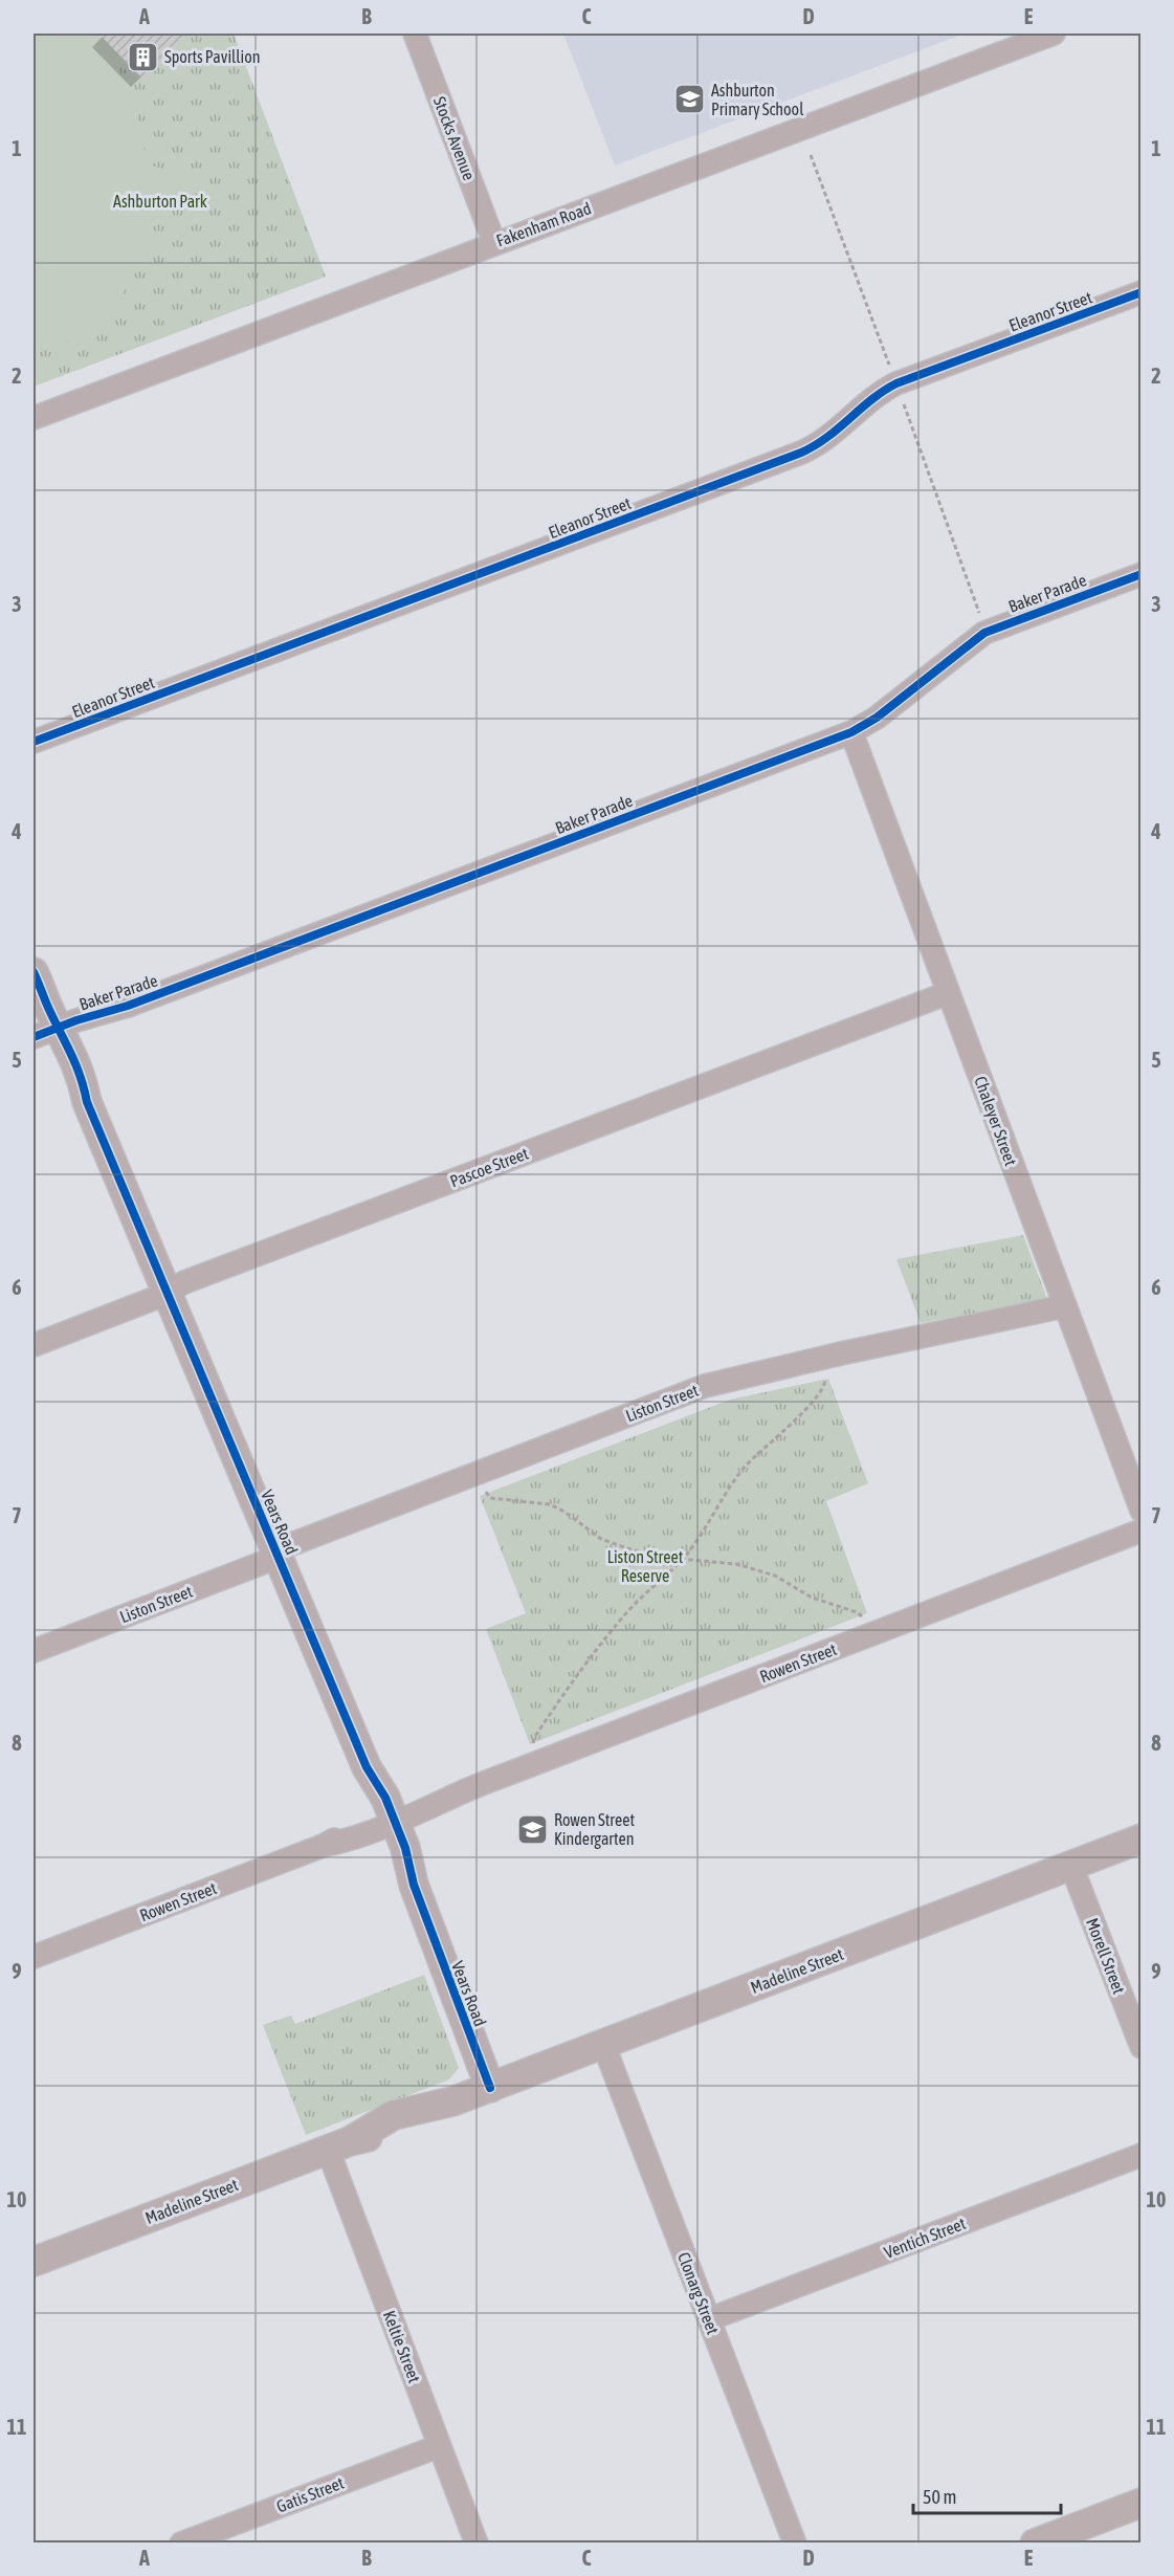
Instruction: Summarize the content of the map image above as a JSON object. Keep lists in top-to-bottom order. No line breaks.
{"streets":{"street":["Stocks Avenue","Fakenham Road","Eleanor Street","Baker Parade","Chaleyer Street","Pascoe Street","Liston Street","Vears Road","Rowen Street","Morell Street","Madeline Street","Ventich Street","Clonarg Street","Keltie Street","Gatis Street"]},"crossings":[["Stocks Avenue","Fakenham Road"],["Baker Parade","Chaleyer Street"],["Baker Parade","Vears Road"],["Chaleyer Street","Pascoe Street"],["Chaleyer Street","Liston Street"],["Pascoe Street","Vears Road"],["Liston Street","Vears Road"],["Vears Road","Rowen Street"],["Vears Road","Madeline Street"],["Morell Street","Madeline Street"],["Madeline Street","Clonarg Street"],["Madeline Street","Keltie Street"],["Ventich Street","Clonarg Street"],["Keltie Street","Gatis Street"]],"parks":["Ashburton Park","Liston Street Reserve"],"places":{"building":["Sports Pavillion"],"school or university":["Ashburton Primary School","Rowen Street Kindergarten"]},"scale_bar":"50 m","grid":{"columns":["A","B","C","D","E"],"rows":["1","2","3","4","5","6","7","8","9","10","11"]}}
